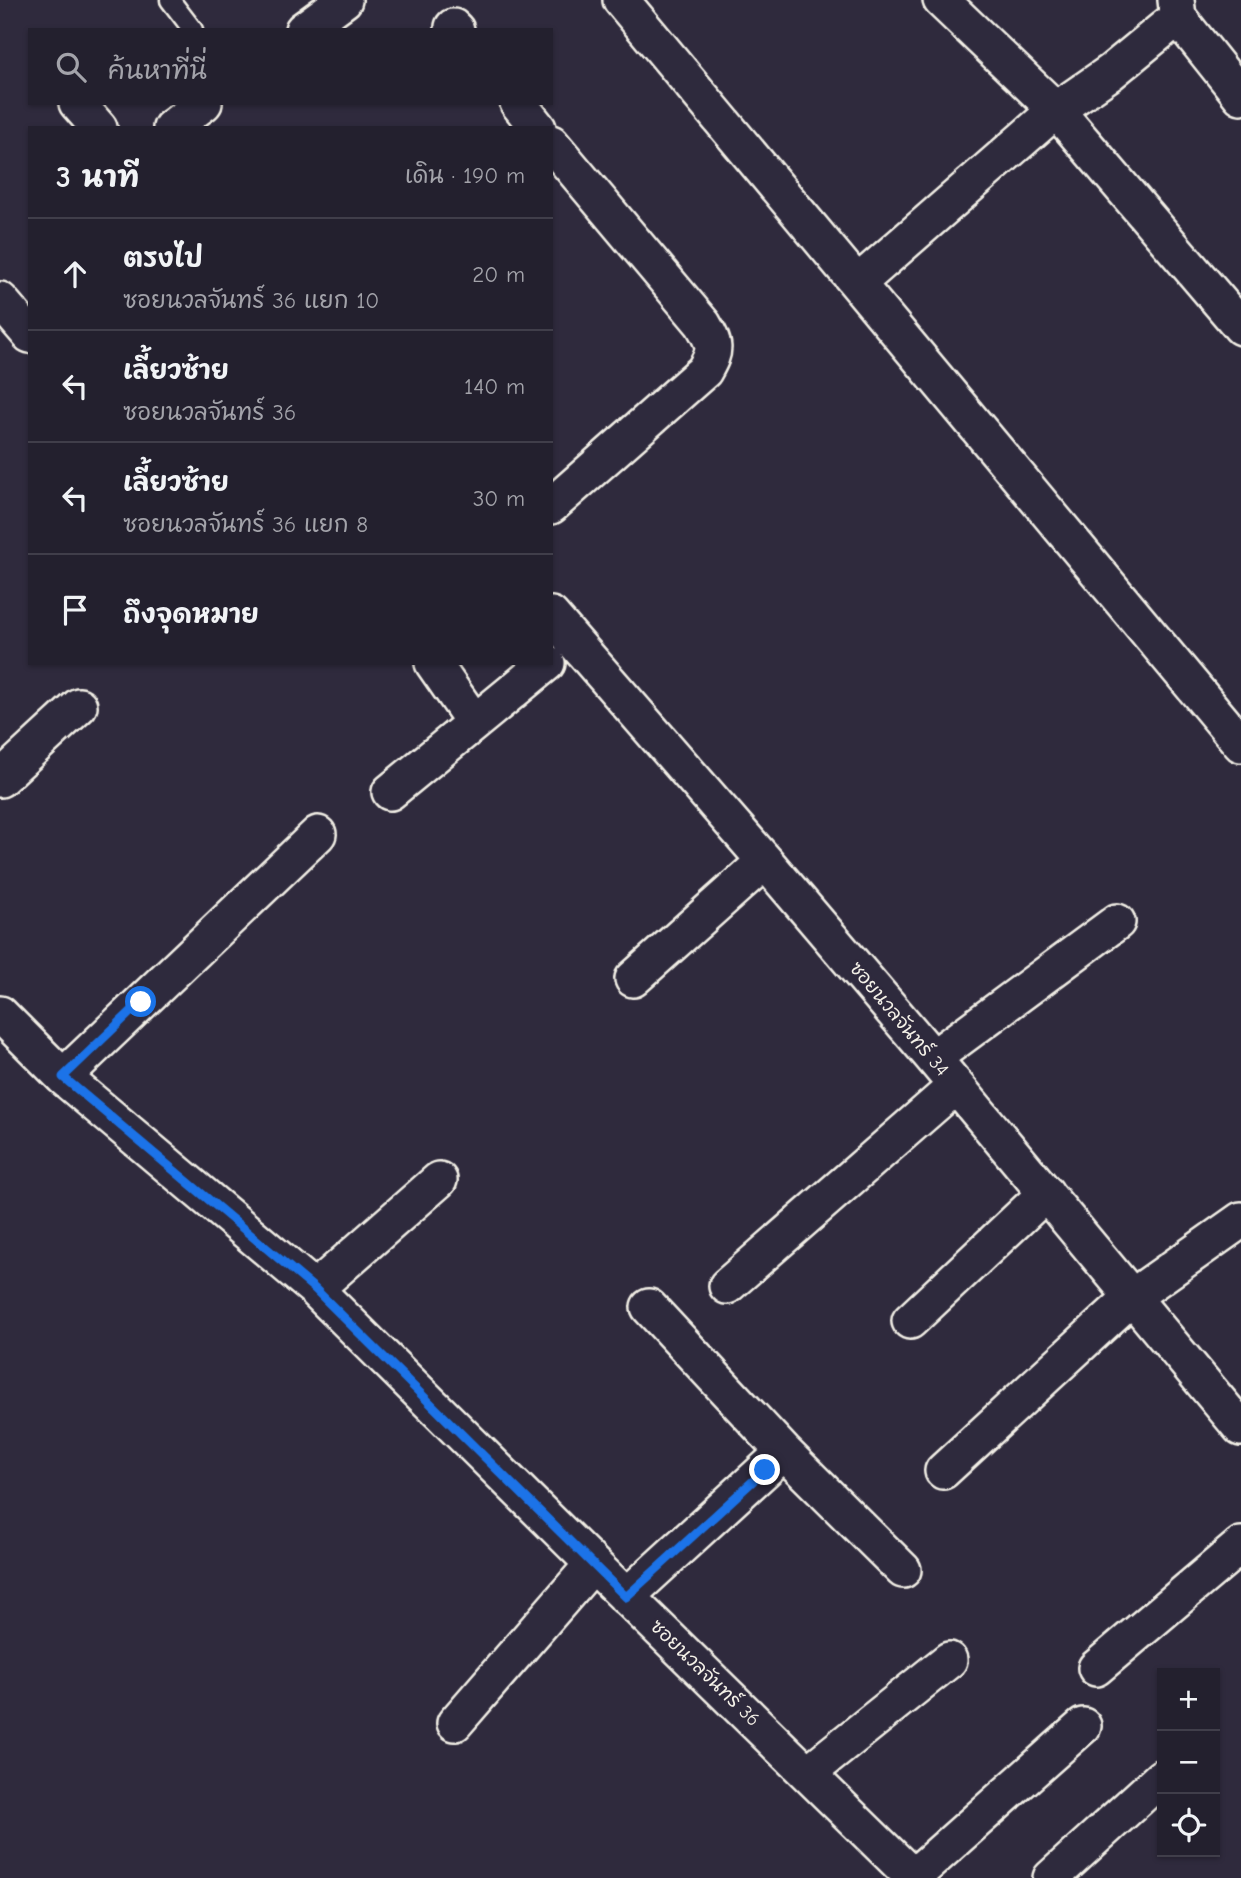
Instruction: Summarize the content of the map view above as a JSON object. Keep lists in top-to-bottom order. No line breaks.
{"streets":{"street":["ซอยนวลจันทร์ 34","ซอยนวลจันทร์ 36"]},"page":{"search":"ค้นหาที่นี่","heading":["3 นาที","เดิน · 190 m"],"list":[["ตรงไป","ซอยนวลจันทร์ 36 แยก 10","20 m"],["เลี้ยวซ้าย","ซอยนวลจันทร์ 36","140 m"],["เลี้ยวซ้าย","ซอยนวลจันทร์ 36 แยก 8","30 m"],"ถึงจุดหมาย"],"map_buttons":["+","−"]}}
